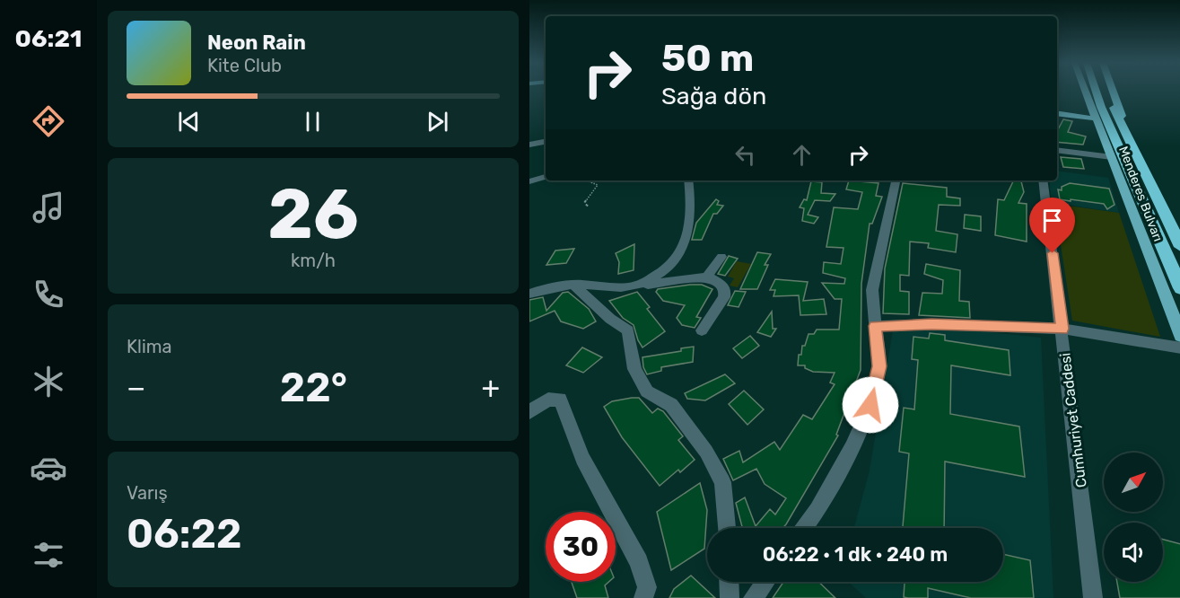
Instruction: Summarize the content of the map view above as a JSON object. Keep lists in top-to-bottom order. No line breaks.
{"streets":{"main road":["Menderes Bulvarı"],"street":["Cumhuriyet Caddesi"]},"north":"top right","page":{"tabs":"06:21","turn":["50 m","Sağa dön"],"song":["Neon Rain","Kite Club"],"tile":[["26","km/h"],"Klima",["Varış","06:22"]],"heat":["−","22°","+"],"limit":"30","trip":"06:22 · 1 dk · 240 m"}}
